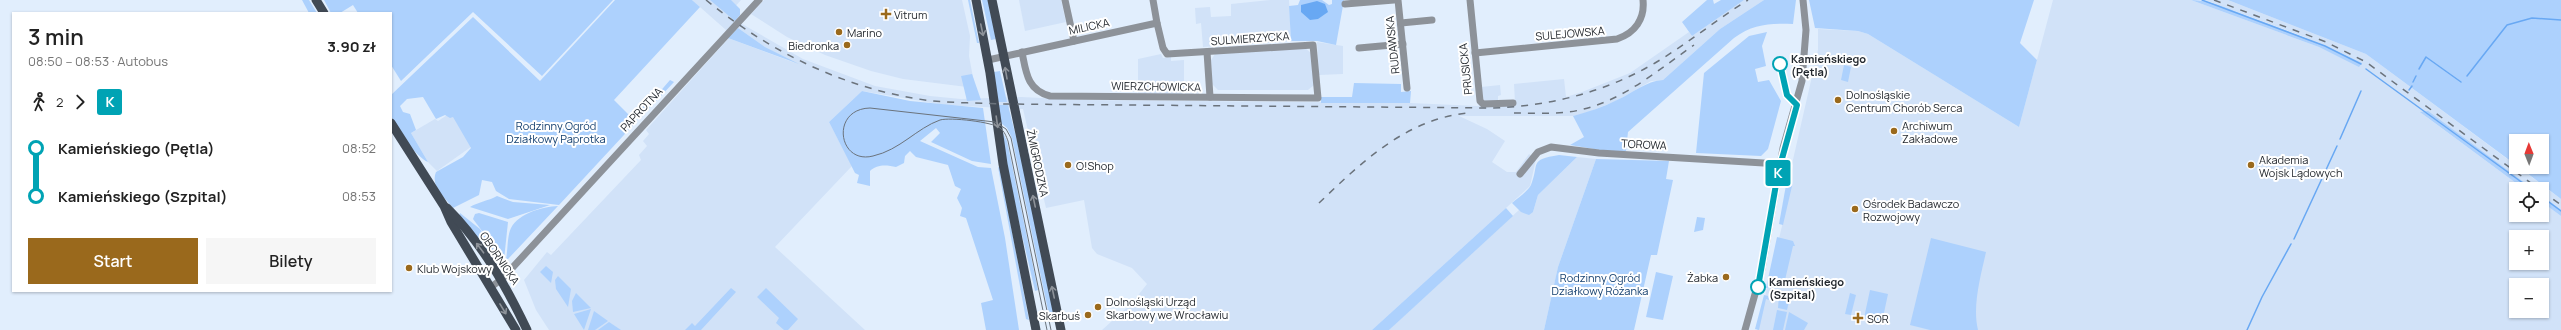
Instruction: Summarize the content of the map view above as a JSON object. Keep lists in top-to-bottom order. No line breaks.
{"streets":{"main road":["ŻMIGRODZKA","OBORNICKA"],"street":["MILICKA","SULEJOWSKA","SULMIERZYCKA","RUDAWSKA","PRUSICKA","WIERZCHOWICKA","PAPROTNA","TOROWA"]},"crossings":[["MILICKA","SULMIERZYCKA"],["MILICKA","WIERZCHOWICKA"],["MILICKA","ŻMIGRODZKA"],["SULEJOWSKA","PRUSICKA"],["SULMIERZYCKA","WIERZCHOWICKA"],["PAPROTNA","OBORNICKA"]],"parks":["Rodzinny Ogród Działkowy Paprotka","Rodzinny Ogród Działkowy Różanka"],"places":{"health":["Vitrum","SOR"],"other":["Marino","Biedronka","Kamieńskiego (Pętla)","Dolnośląskie Centrum Chorób Serca","Archiwum Zakładowe","O!Shop","Akademia Wojsk Lądowych","Ośrodek Badawczo Rozwojowy","Klub Wojskowy","Żabka","Kamieńskiego (Szpital)","Dolnośląski Urząd Skarbowy we Wrocławiu","Skarbuś"]},"lines":["bus line K"],"north":"top","page":{"on_map":"K","heading":["3 min","08:50 – 08:53 · Autobus","3.90 zł"],"legs":["2","K"],"list":[{"name":"Kamieńskiego (Pętla)","value":"08:52"},{"name":"Kamieńskiego (Szpital)","value":"08:53"}],"map_buttons":["+","−"],"buttons":["Start","Bilety"]}}
